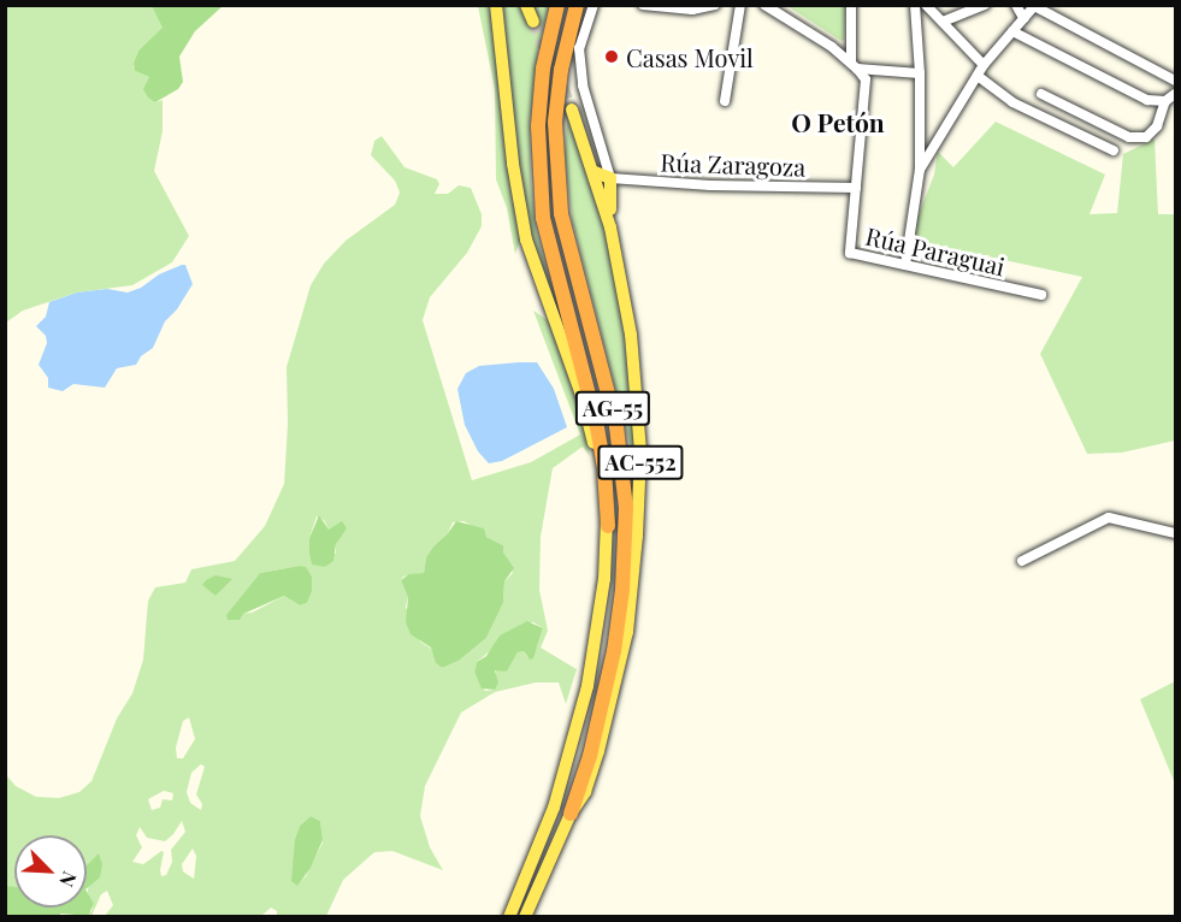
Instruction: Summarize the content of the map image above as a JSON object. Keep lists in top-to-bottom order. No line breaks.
{"streets":{"highway":["AG-55"],"main road":["AC-552"],"street":["Rúa Zaragoza","Rúa Paraguai"]},"crossings":[["Rúa Zaragoza","Rúa Paraguai"],["AG-55","AC-552"]],"districts":["O Petón"],"places":["Casas Movil"],"north":"bottom right"}
